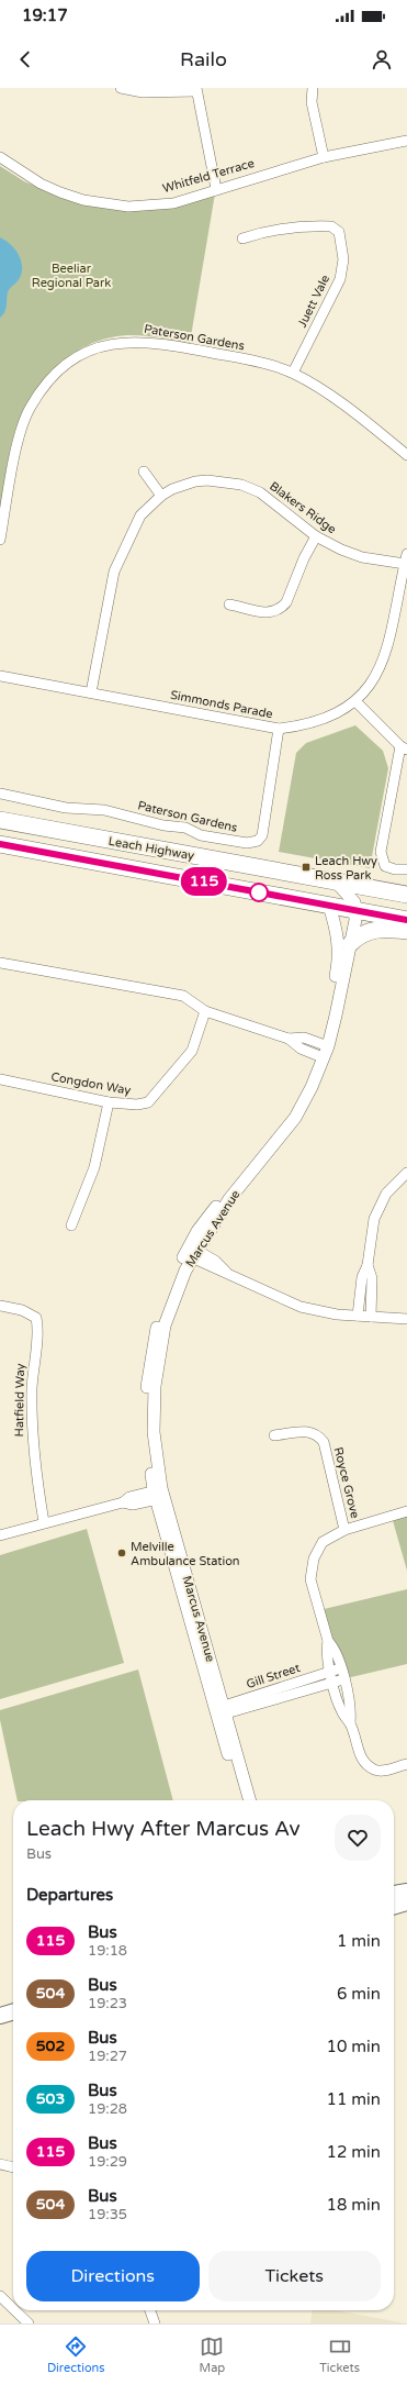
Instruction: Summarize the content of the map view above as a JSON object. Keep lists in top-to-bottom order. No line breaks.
{"streets":{"highway":["Leach Highway"],"street":["Whitfeld Terrace","Juett Vale","Paterson Gardens","Blakers Ridge","Simmonds Parade","Congdon Way","Marcus Avenue","Hatfield Way","Royce Grove","Gill Street"]},"crossings":[["Juett Vale","Paterson Gardens"],["Paterson Gardens","Simmonds Parade"],["Blakers Ridge","Simmonds Parade"],["Leach Highway","Marcus Avenue"],["Marcus Avenue","Gill Street"]],"parks":["Beeliar Regional Park"],"places":{"transit":["Leach Hwy Ross Park"],"other":["Melville Ambulance Station"]},"lines":["bus line 115"],"page":{"status":"19:17","header":"Railo","on_map":"115","heading":[["Leach Hwy After Marcus Av","Bus"],"Departures"],"list":[{"mark":"115","name":"Bus","note":"19:18","value":"1 min"},{"mark":"504","name":"Bus","note":"19:23","value":"6 min"},{"mark":"502","name":"Bus","note":"19:27","value":"10 min"},{"mark":"503","name":"Bus","note":"19:28","value":"11 min"},{"mark":"115","name":"Bus","note":"19:29","value":"12 min"},{"mark":"504","name":"Bus","note":"19:35","value":"18 min"}],"buttons":["Directions","Tickets"],"tabs":["Directions","Map","Tickets"]}}
